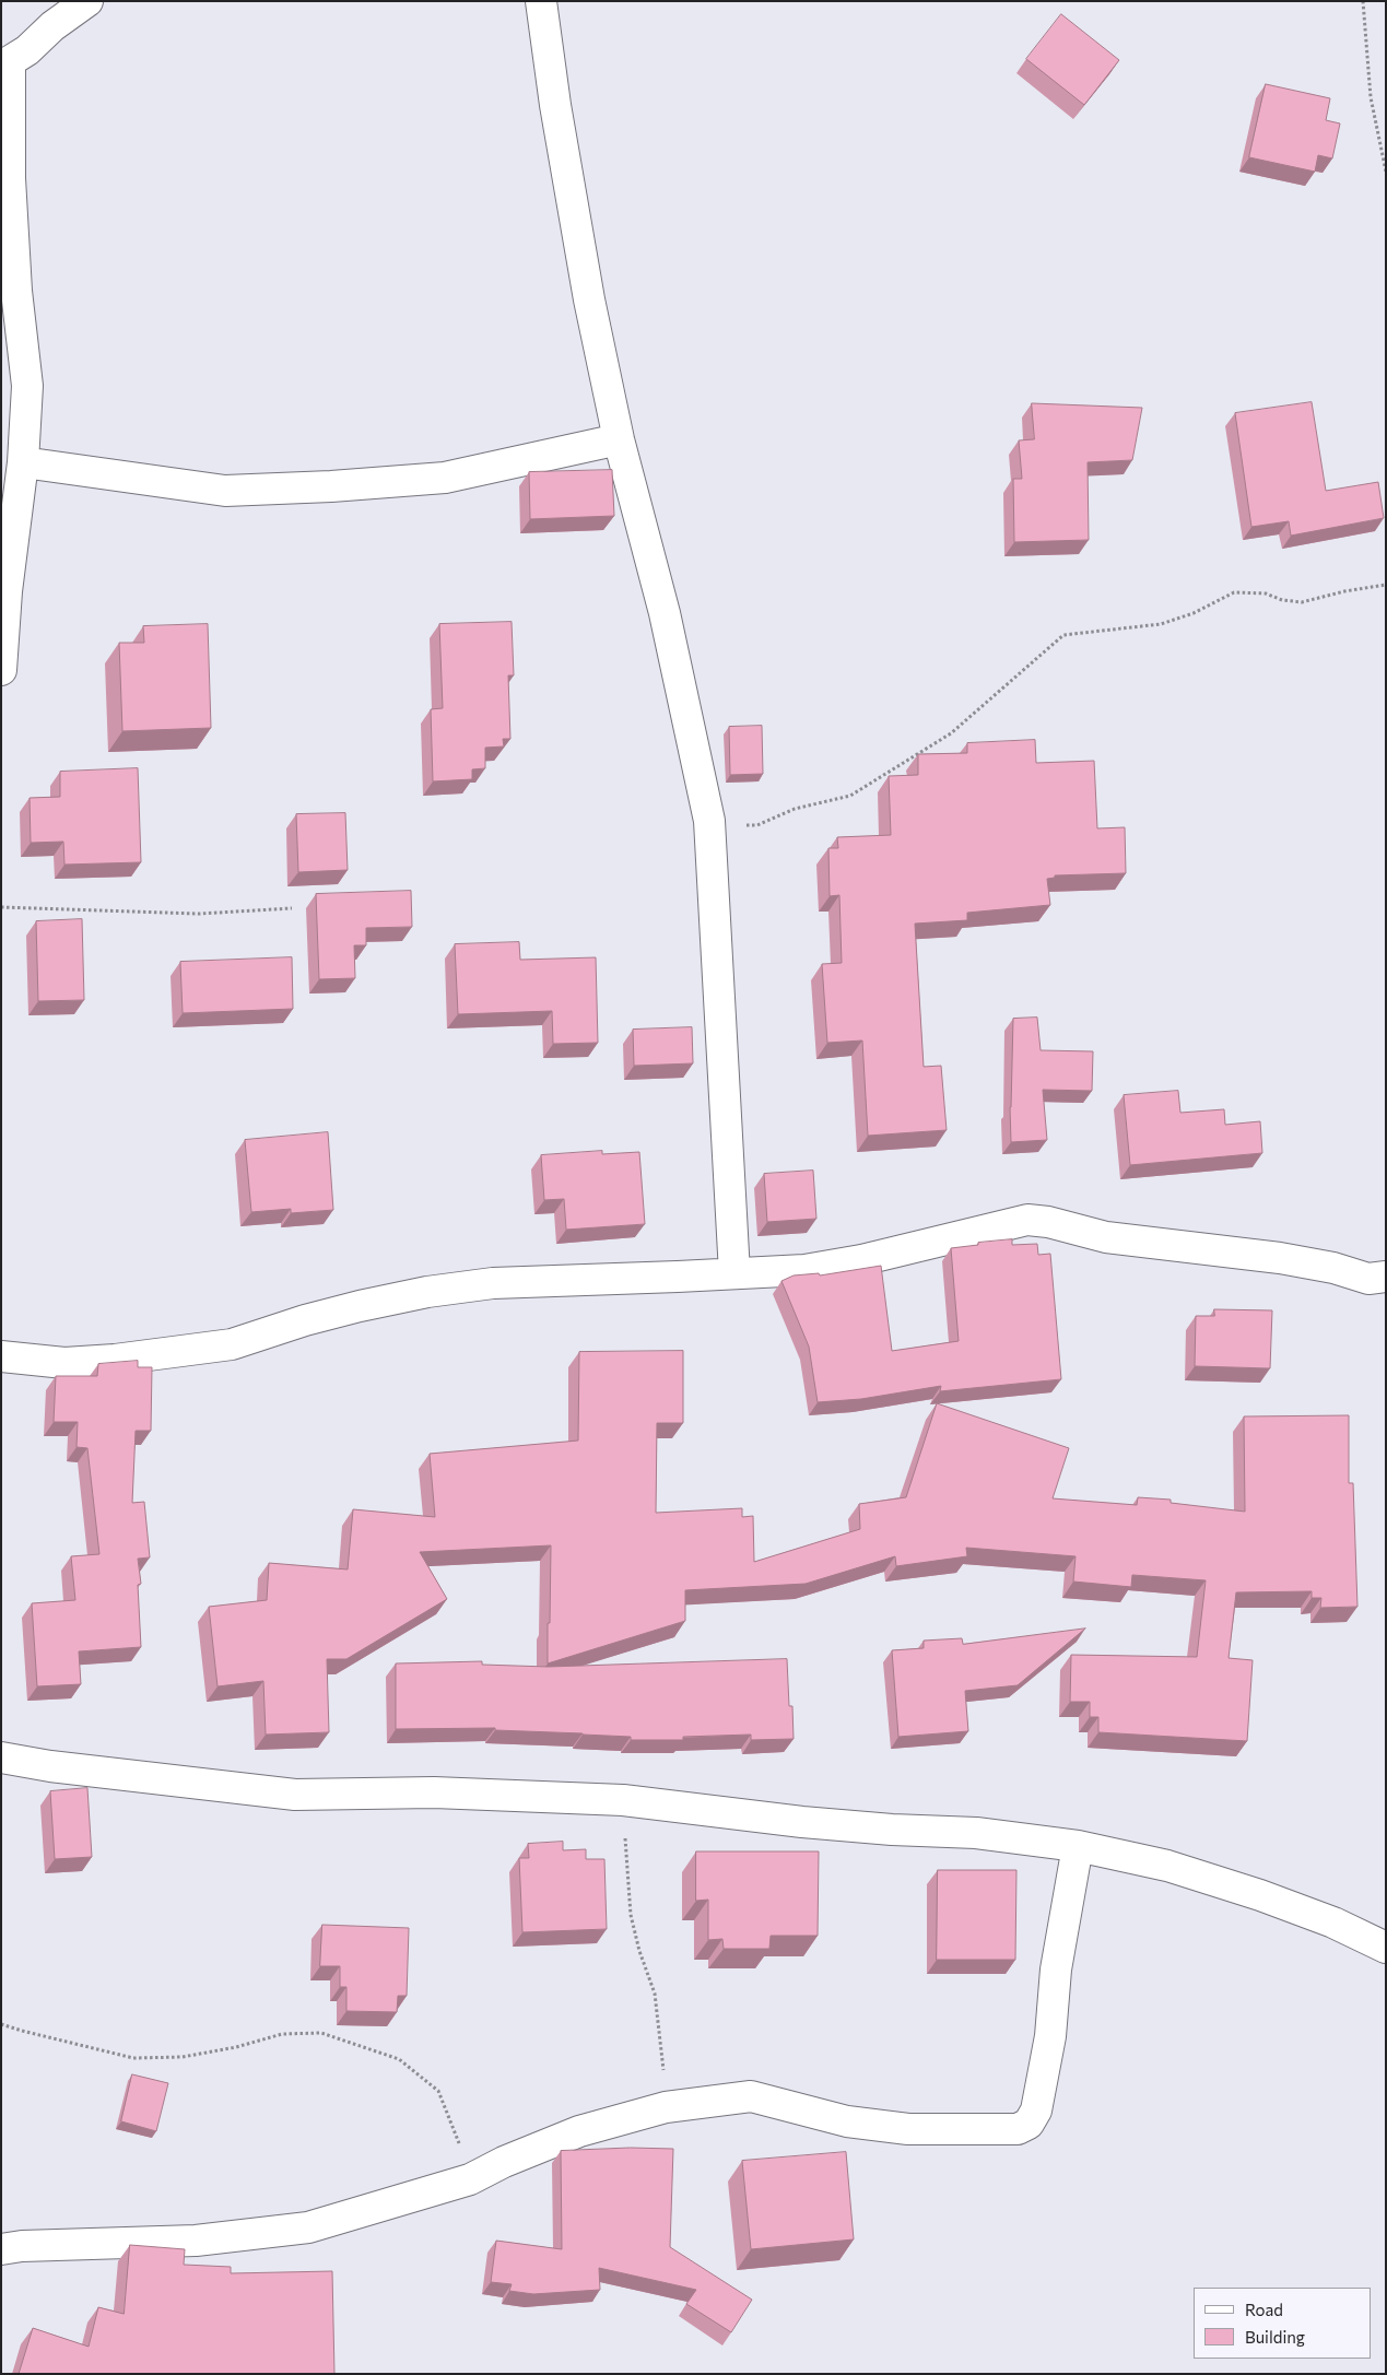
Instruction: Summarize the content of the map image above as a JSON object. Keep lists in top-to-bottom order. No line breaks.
{"legend":["Road","Building"]}
